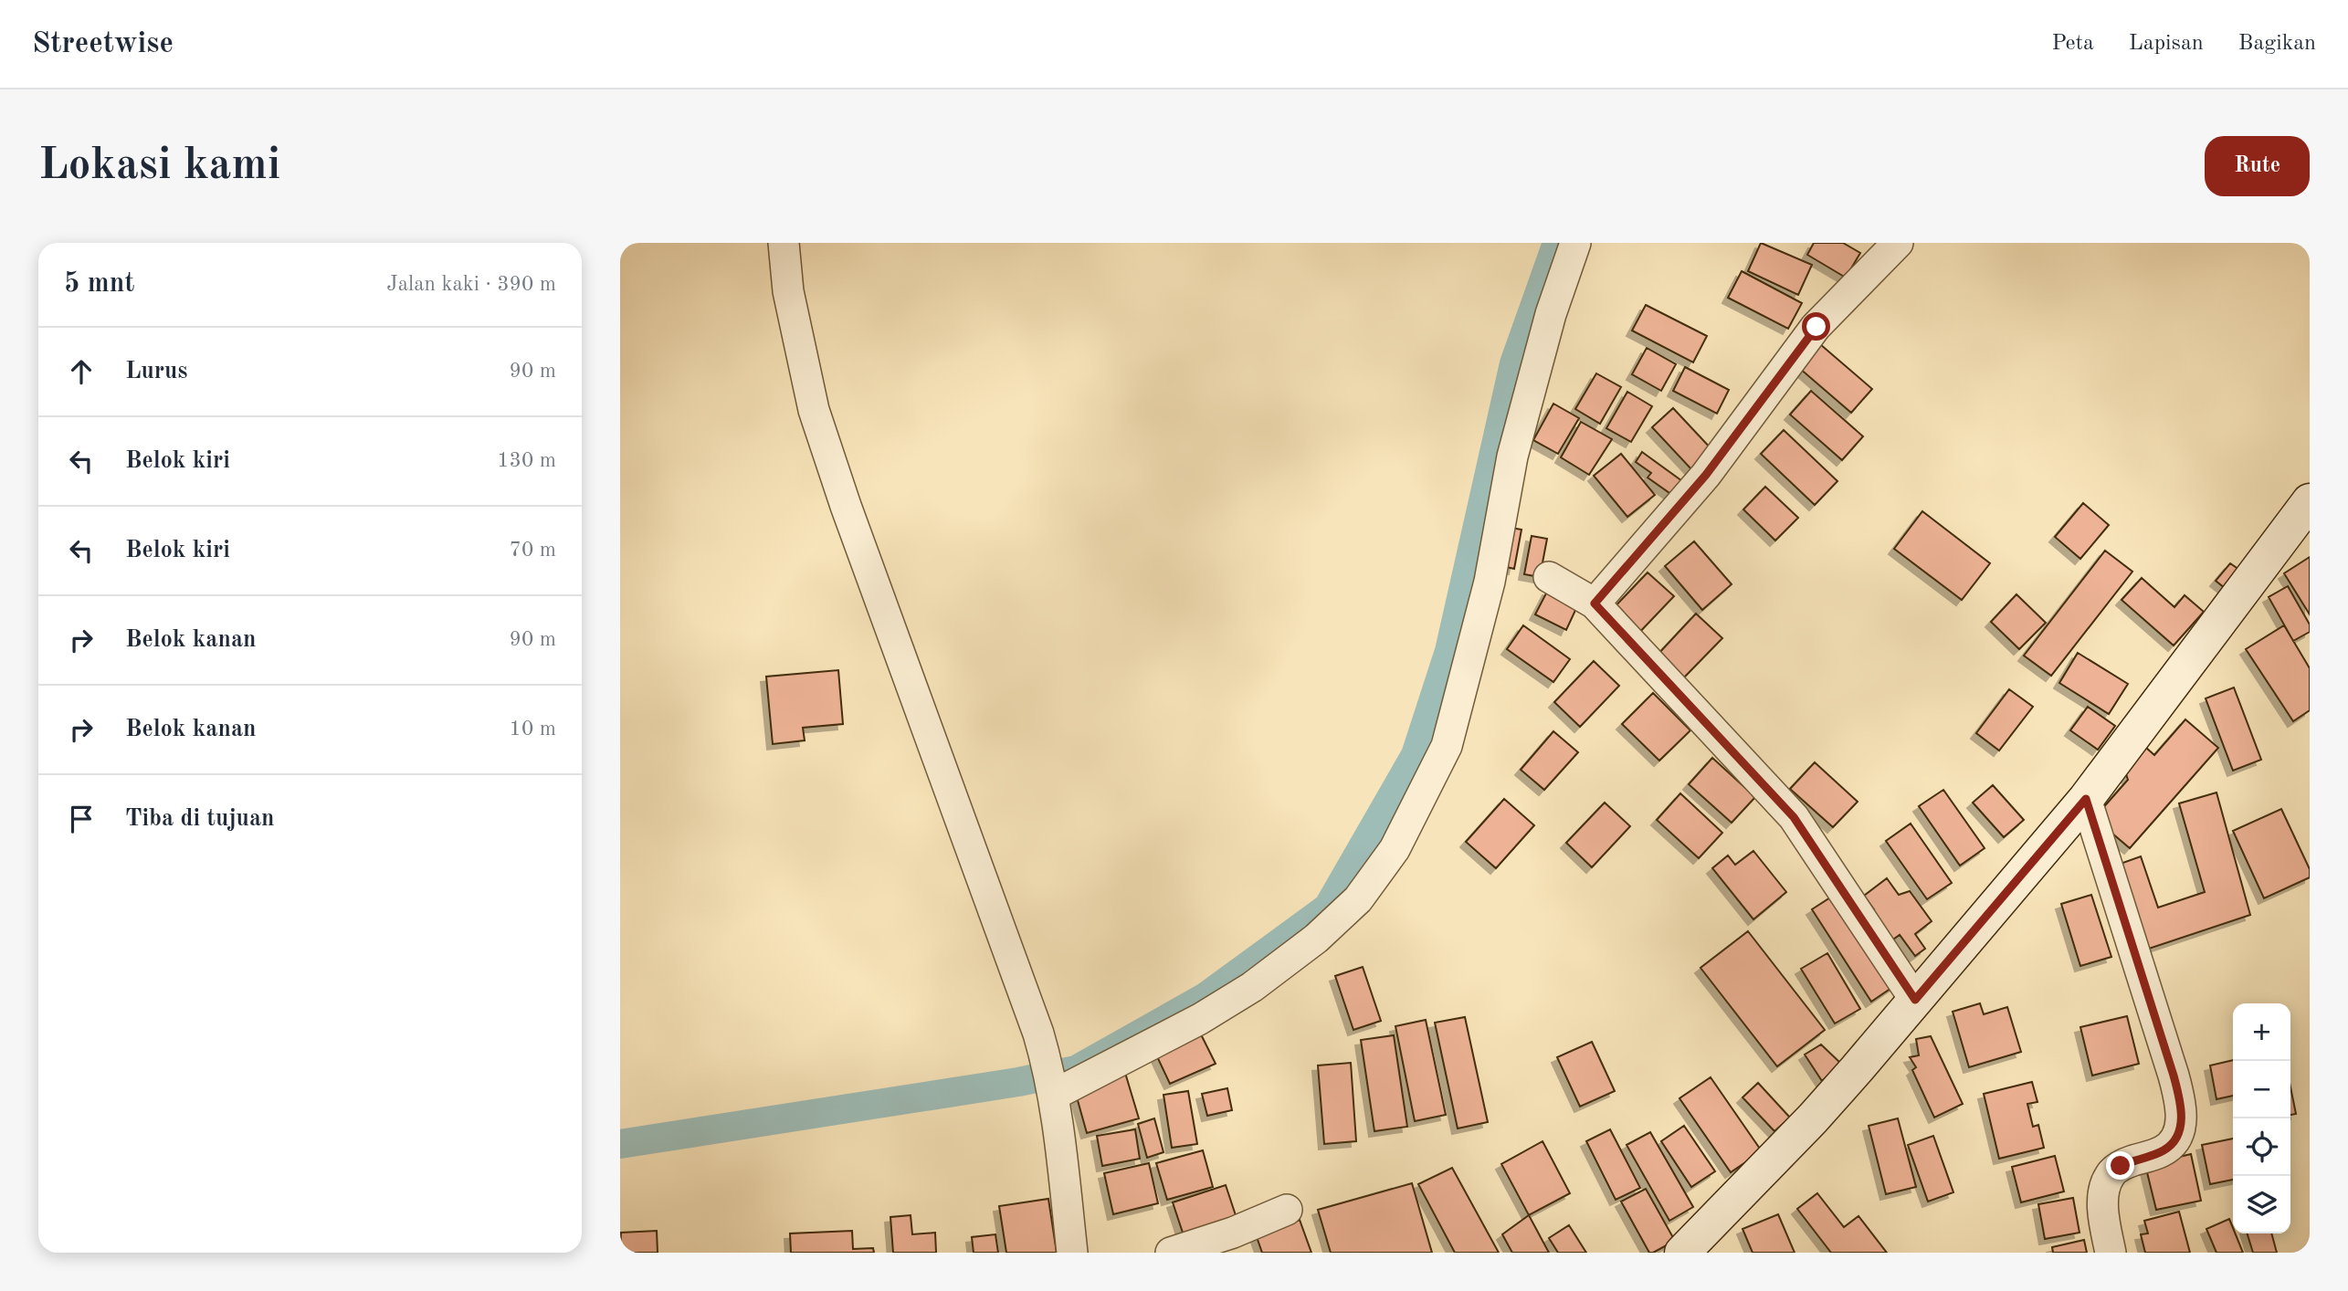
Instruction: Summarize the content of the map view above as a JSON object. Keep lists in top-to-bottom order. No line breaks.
{"page":{"header":"Streetwise","nav":["Peta","Lapisan","Bagikan"],"buttons":"Rute","title":"Lokasi kami","heading":["5 mnt","Jalan kaki · 390 m"],"list":[["Lurus","90 m"],["Belok kiri","130 m"],["Belok kiri","70 m"],["Belok kanan","90 m"],["Belok kanan","10 m"],"Tiba di tujuan"],"map_buttons":["+","−"]}}
